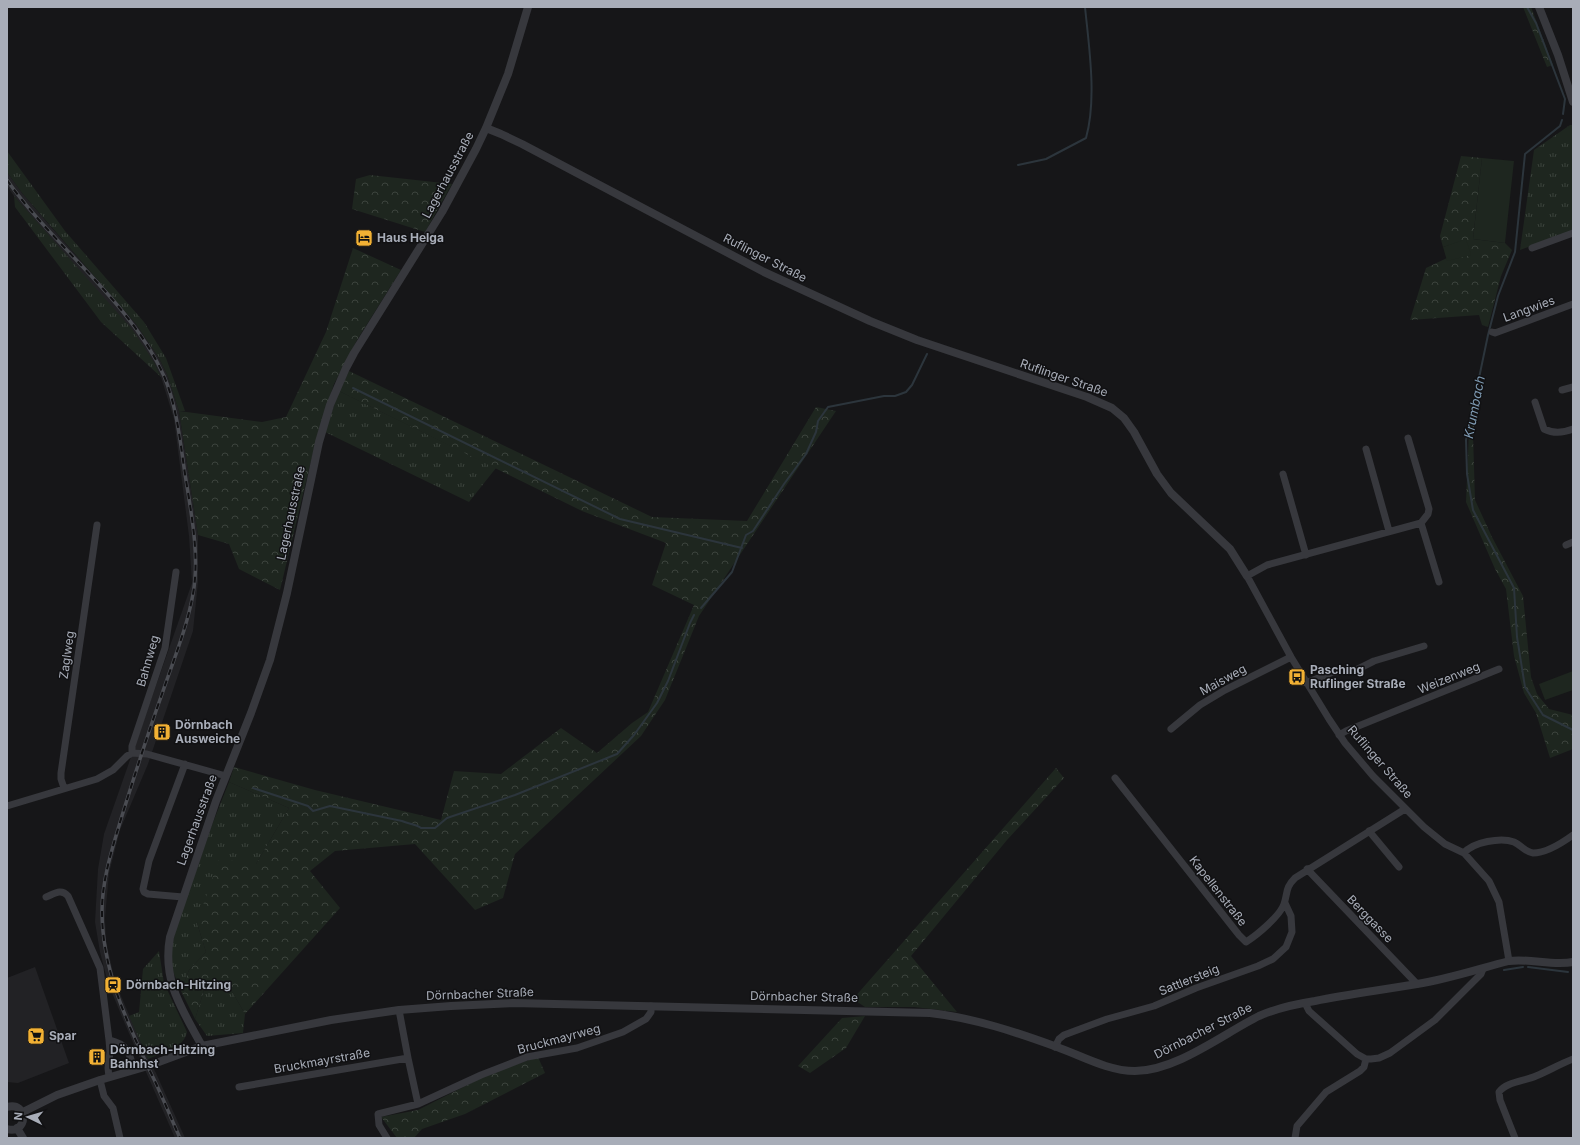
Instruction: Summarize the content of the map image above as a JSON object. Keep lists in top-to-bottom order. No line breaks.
{"streets":{"street":["Lagerhausstraße","Ruflinger Straße","Langwies","Zaglweg","Bahnweg","Weizenweg","Maisweg","Kapellenstraße","Berggasse","Sattlersteig","Dörnbacher Straße","Bruckmayrweg","Bruckmayrstraße"]},"crossings":[["Lagerhausstraße","Ruflinger Straße"],["Lagerhausstraße","Dörnbacher Straße"],["Ruflinger Straße","Weizenweg"],["Ruflinger Straße","Maisweg"],["Ruflinger Straße","Kapellenstraße"],["Ruflinger Straße","Dörnbacher Straße"],["Kapellenstraße","Berggasse"],["Kapellenstraße","Sattlersteig"],["Berggasse","Dörnbacher Straße"],["Sattlersteig","Dörnbacher Straße"],["Dörnbacher Straße","Bruckmayrweg"]],"water":["Krumbach"],"places":{"hotel":["Haus Helga"],"bus stop":["Pasching Ruflinger Straße"],"building":["Dörnbach Ausweiche","Dörnbach-Hitzing Bahnhst"],"station":["Dörnbach-Hitzing"],"supermarket":["Spar"]},"north":"left"}
